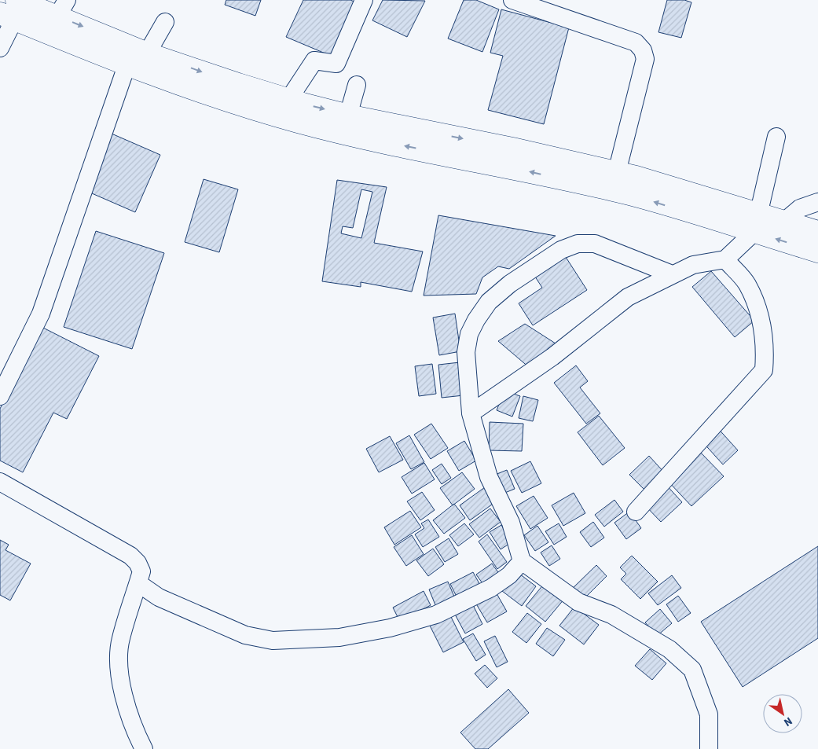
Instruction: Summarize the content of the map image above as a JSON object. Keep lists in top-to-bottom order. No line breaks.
{"north":"bottom right"}
